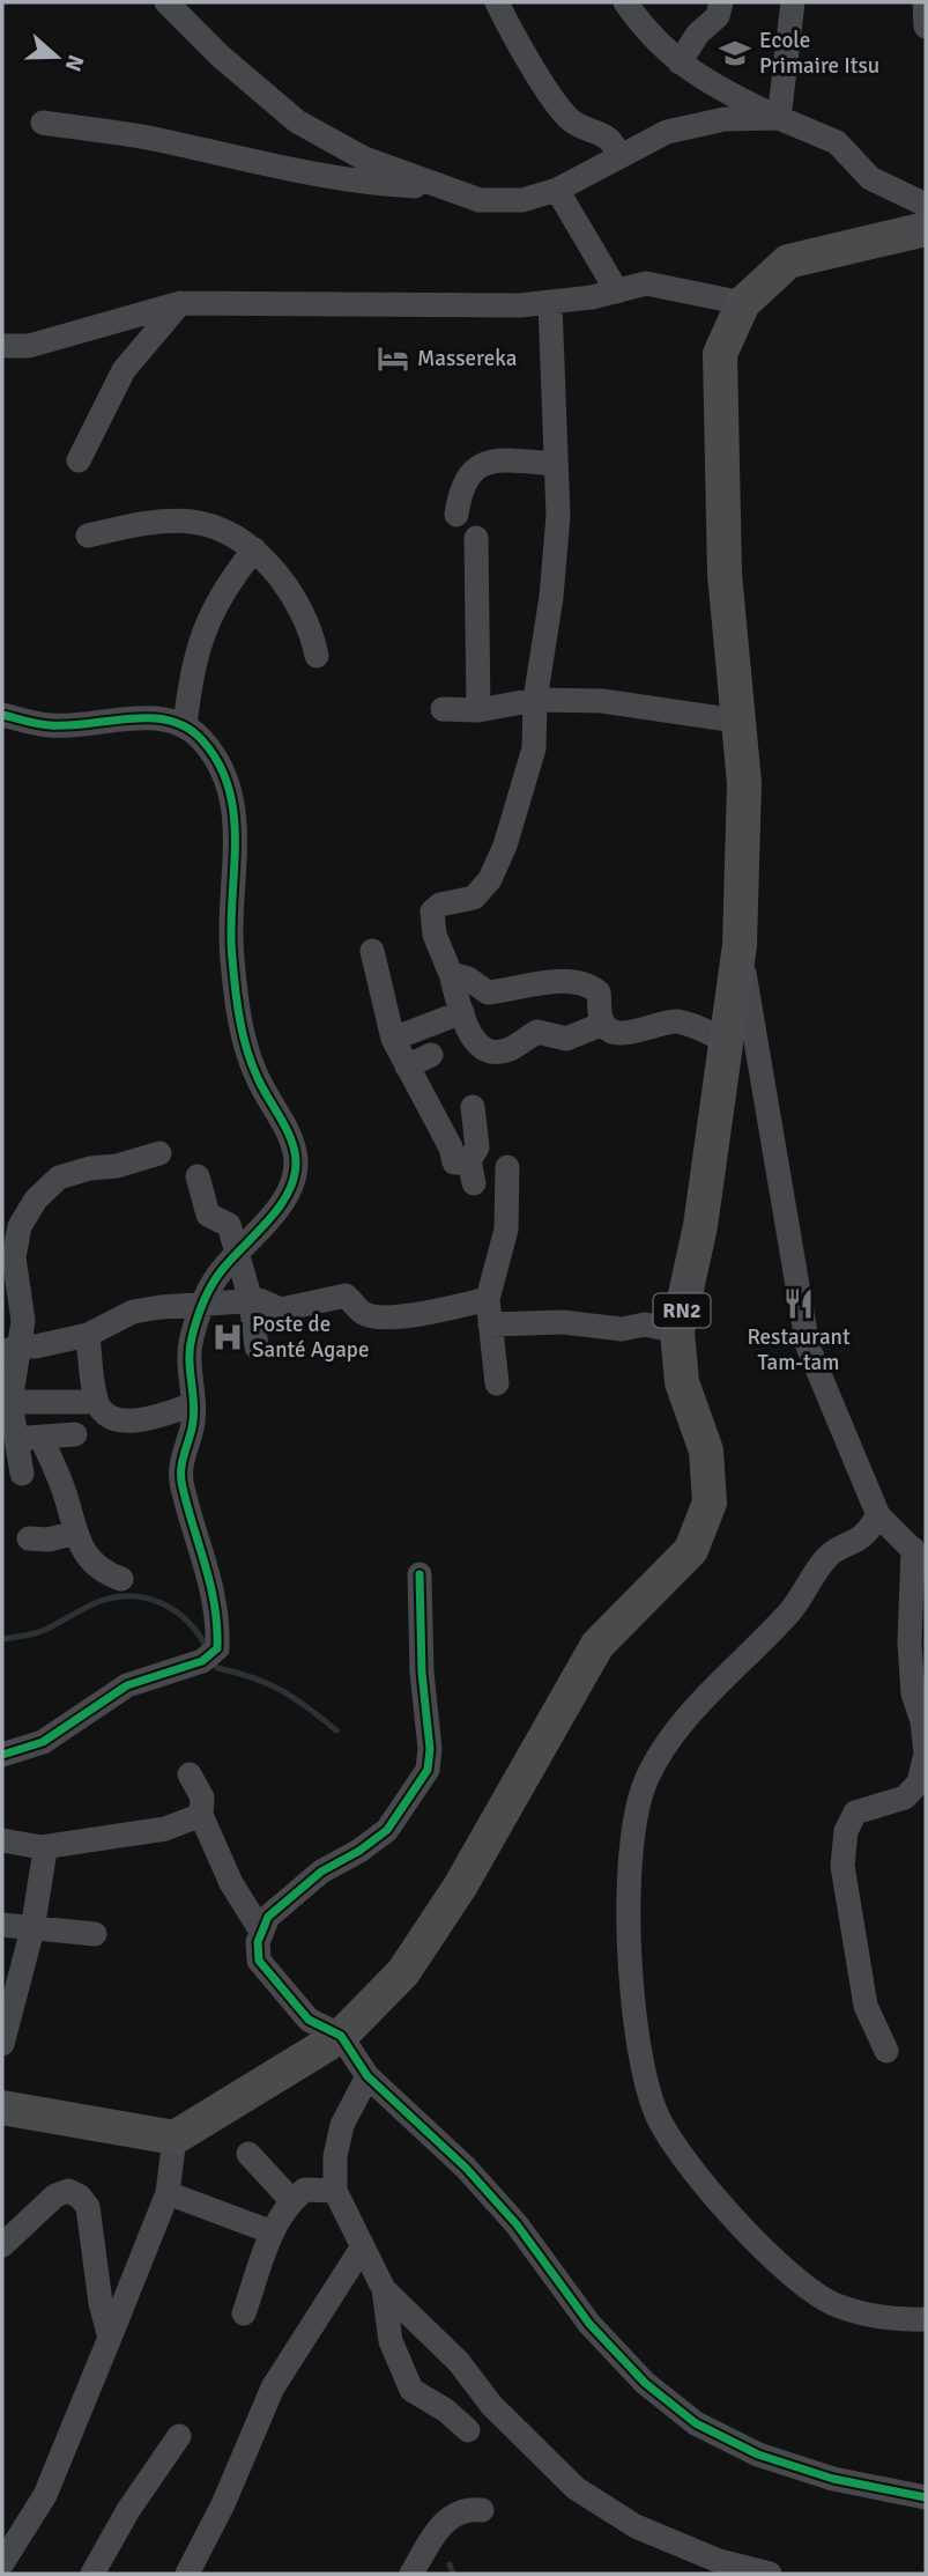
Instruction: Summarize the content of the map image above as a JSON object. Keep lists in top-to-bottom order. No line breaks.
{"streets":{"highway":["RN2"]},"places":{"school or university":["Ecole Primaire Itsu"],"hotel":["Massereka"],"restaurant":["Restaurant Tam-tam"],"hospital":["Poste de Santé Agape"]},"north":"right"}
